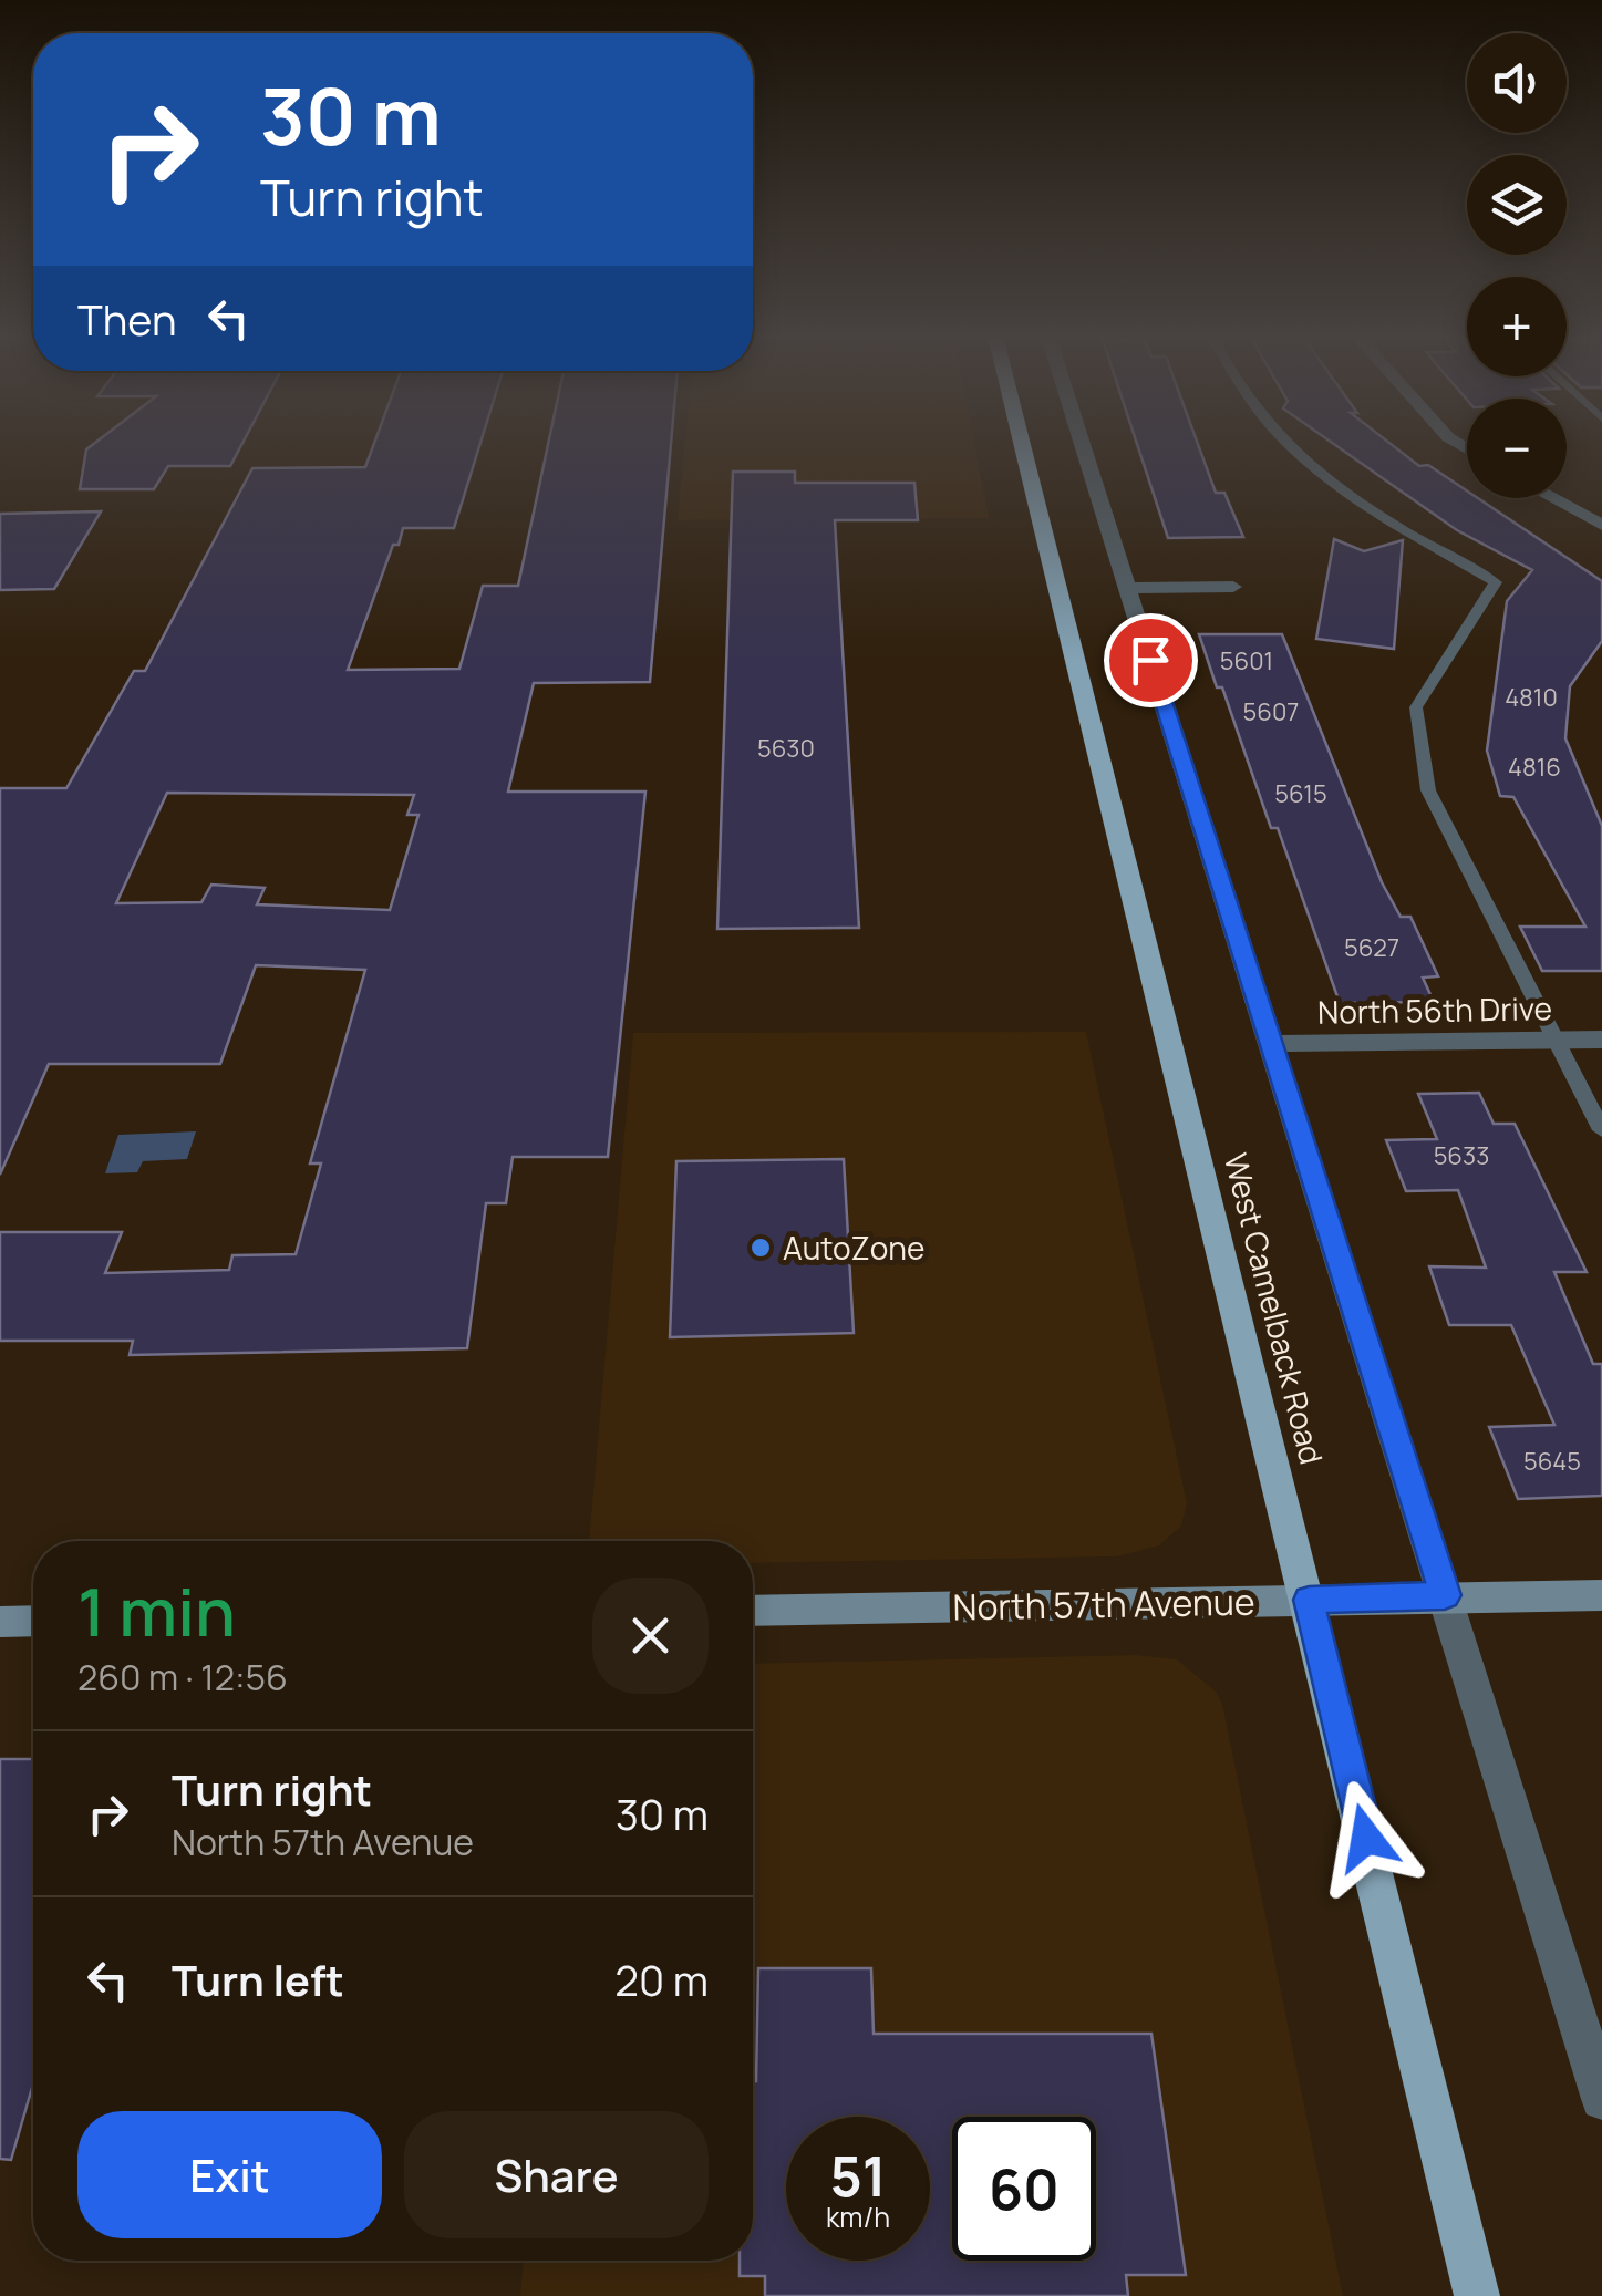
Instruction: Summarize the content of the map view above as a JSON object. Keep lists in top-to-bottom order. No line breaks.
{"streets":{"main road":["West Camelback Road"],"street":["North 56th Drive","North 57th Avenue"]},"crossings":[["West Camelback Road","North 57th Avenue"]],"places":["AutoZone"],"house_numbers":["5601","4810","5607","5630","4816","5615","5627","5633","5645"],"page":{"map_buttons":["+","−"],"turn":["30 m","Turn right"],"then":"Then","heading":["1 min","260 m · 12:56"],"list":[{"name":"Turn right","note":"North 57th Avenue","value":"30 m"},{"name":"Turn left","value":"20 m"}],"buttons":["Exit","Share"],"speed":"51 km/h","limit":"60"}}
